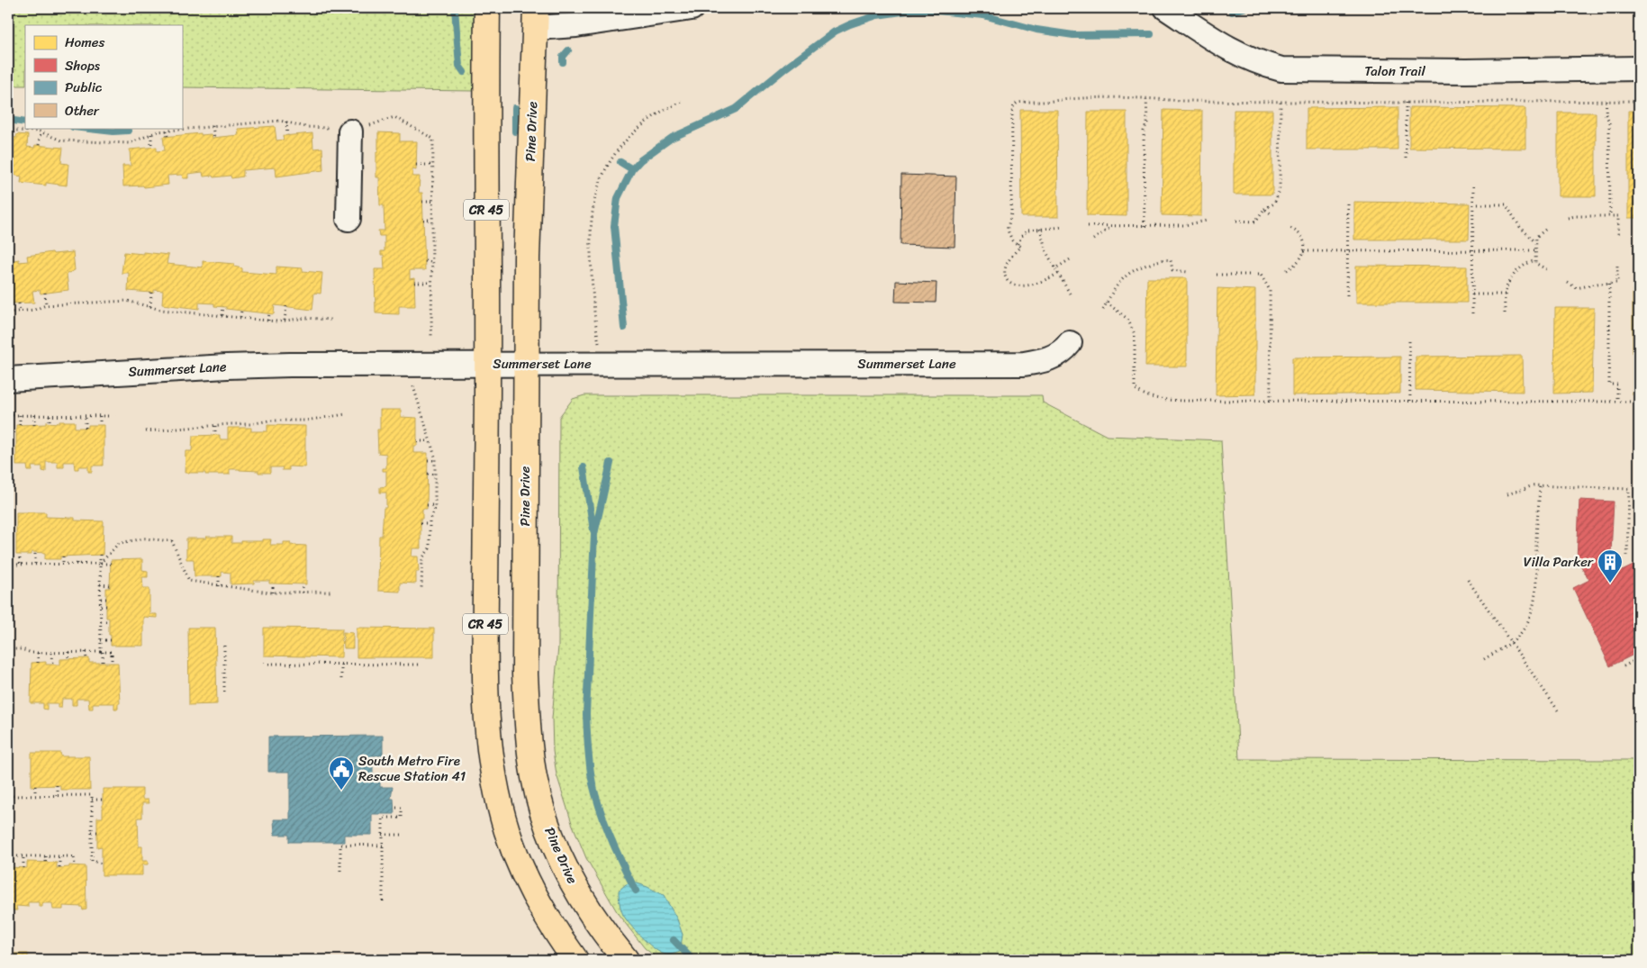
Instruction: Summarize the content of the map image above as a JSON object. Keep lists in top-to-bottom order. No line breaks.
{"streets":{"main road":["Pine Drive","CR 45"],"street":["Talon Trail","Summerset Lane"]},"crossings":[["Pine Drive","Summerset Lane"],["CR 45","Summerset Lane"]],"places":{"building":["Villa Parker"],"public building":["South Metro Fire Rescue Station 41"]},"legend":["Homes","Shops","Public","Other"]}
